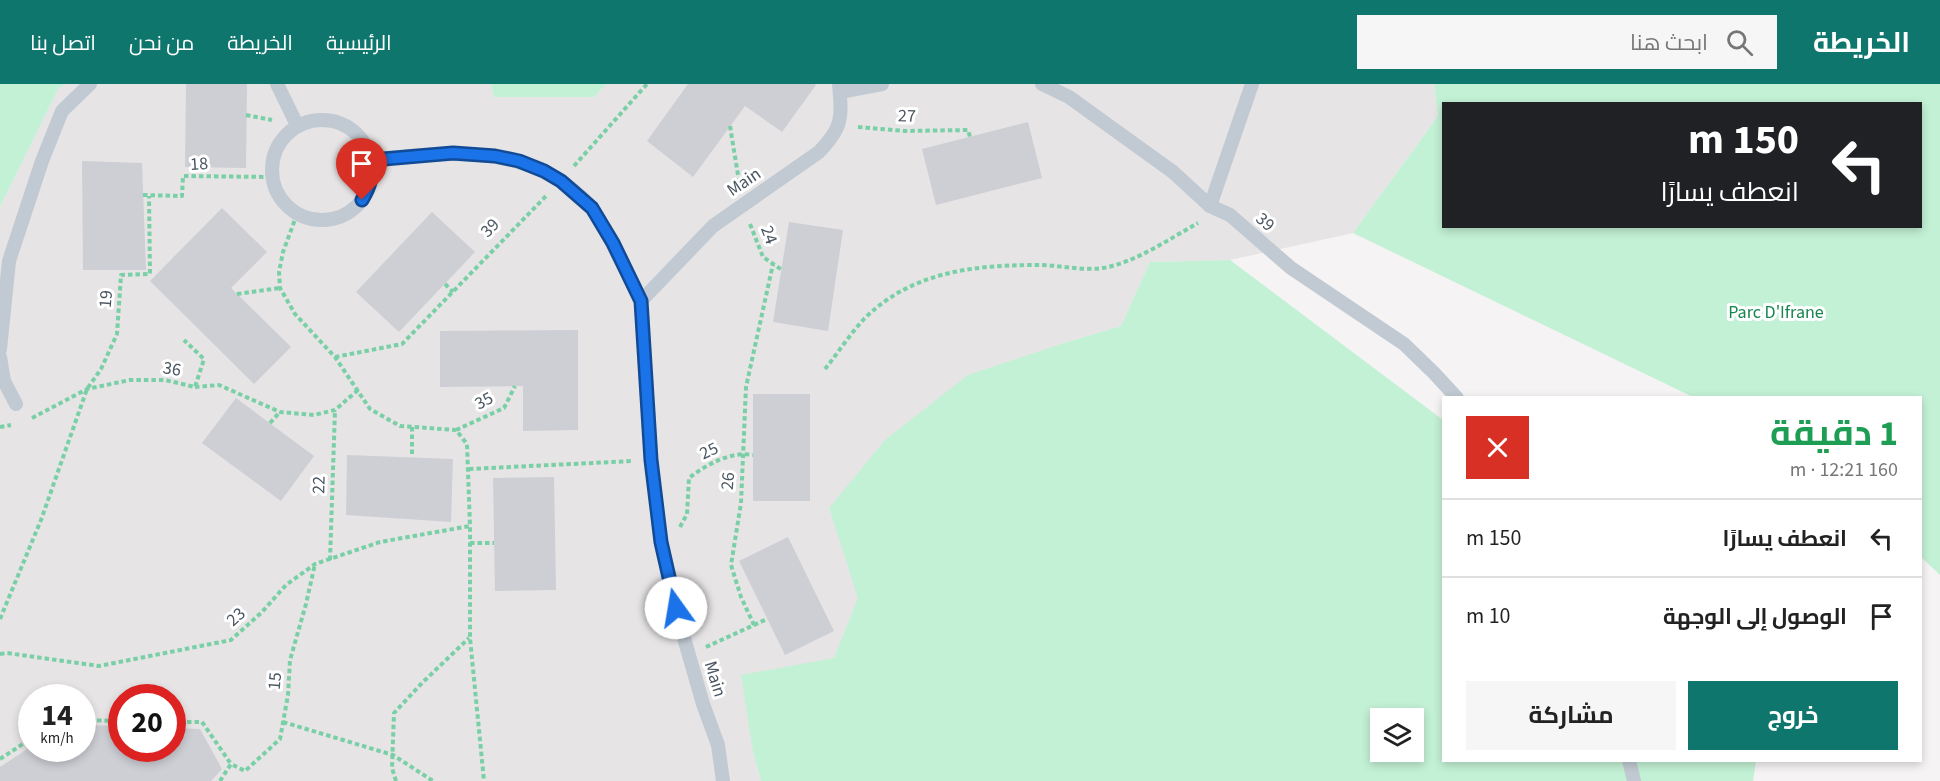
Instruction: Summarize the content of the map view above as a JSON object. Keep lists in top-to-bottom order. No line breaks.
{"streets":{"lane":["Main","39"],"path":["27","18","24","19","36","35","25","26","22","23","15"]},"crossings":[["27","Main"],["18","Main"],["18","19"],["Main","39"],["Main","24"],["Main","25"],["24","26"],["19","36"],["25","26"],["22","23"],["23","15"]],"parks":["Parc D'Ifrane"],"page":{"header":"الخريطة","search":"ابحث هنا","nav":["الرئيسية","الخريطة","من نحن","اتصل بنا"],"turn":["150 m","انعطف يسارًا"],"heading":["1 دقيقة","160 m · 12:21"],"list":[{"name":"انعطف يسارًا","value":"150 m"},{"name":"الوصول إلى الوجهة","value":"10 m"}],"buttons":["خروج","مشاركة"],"speed":"14 km/h","limit":"20"}}
